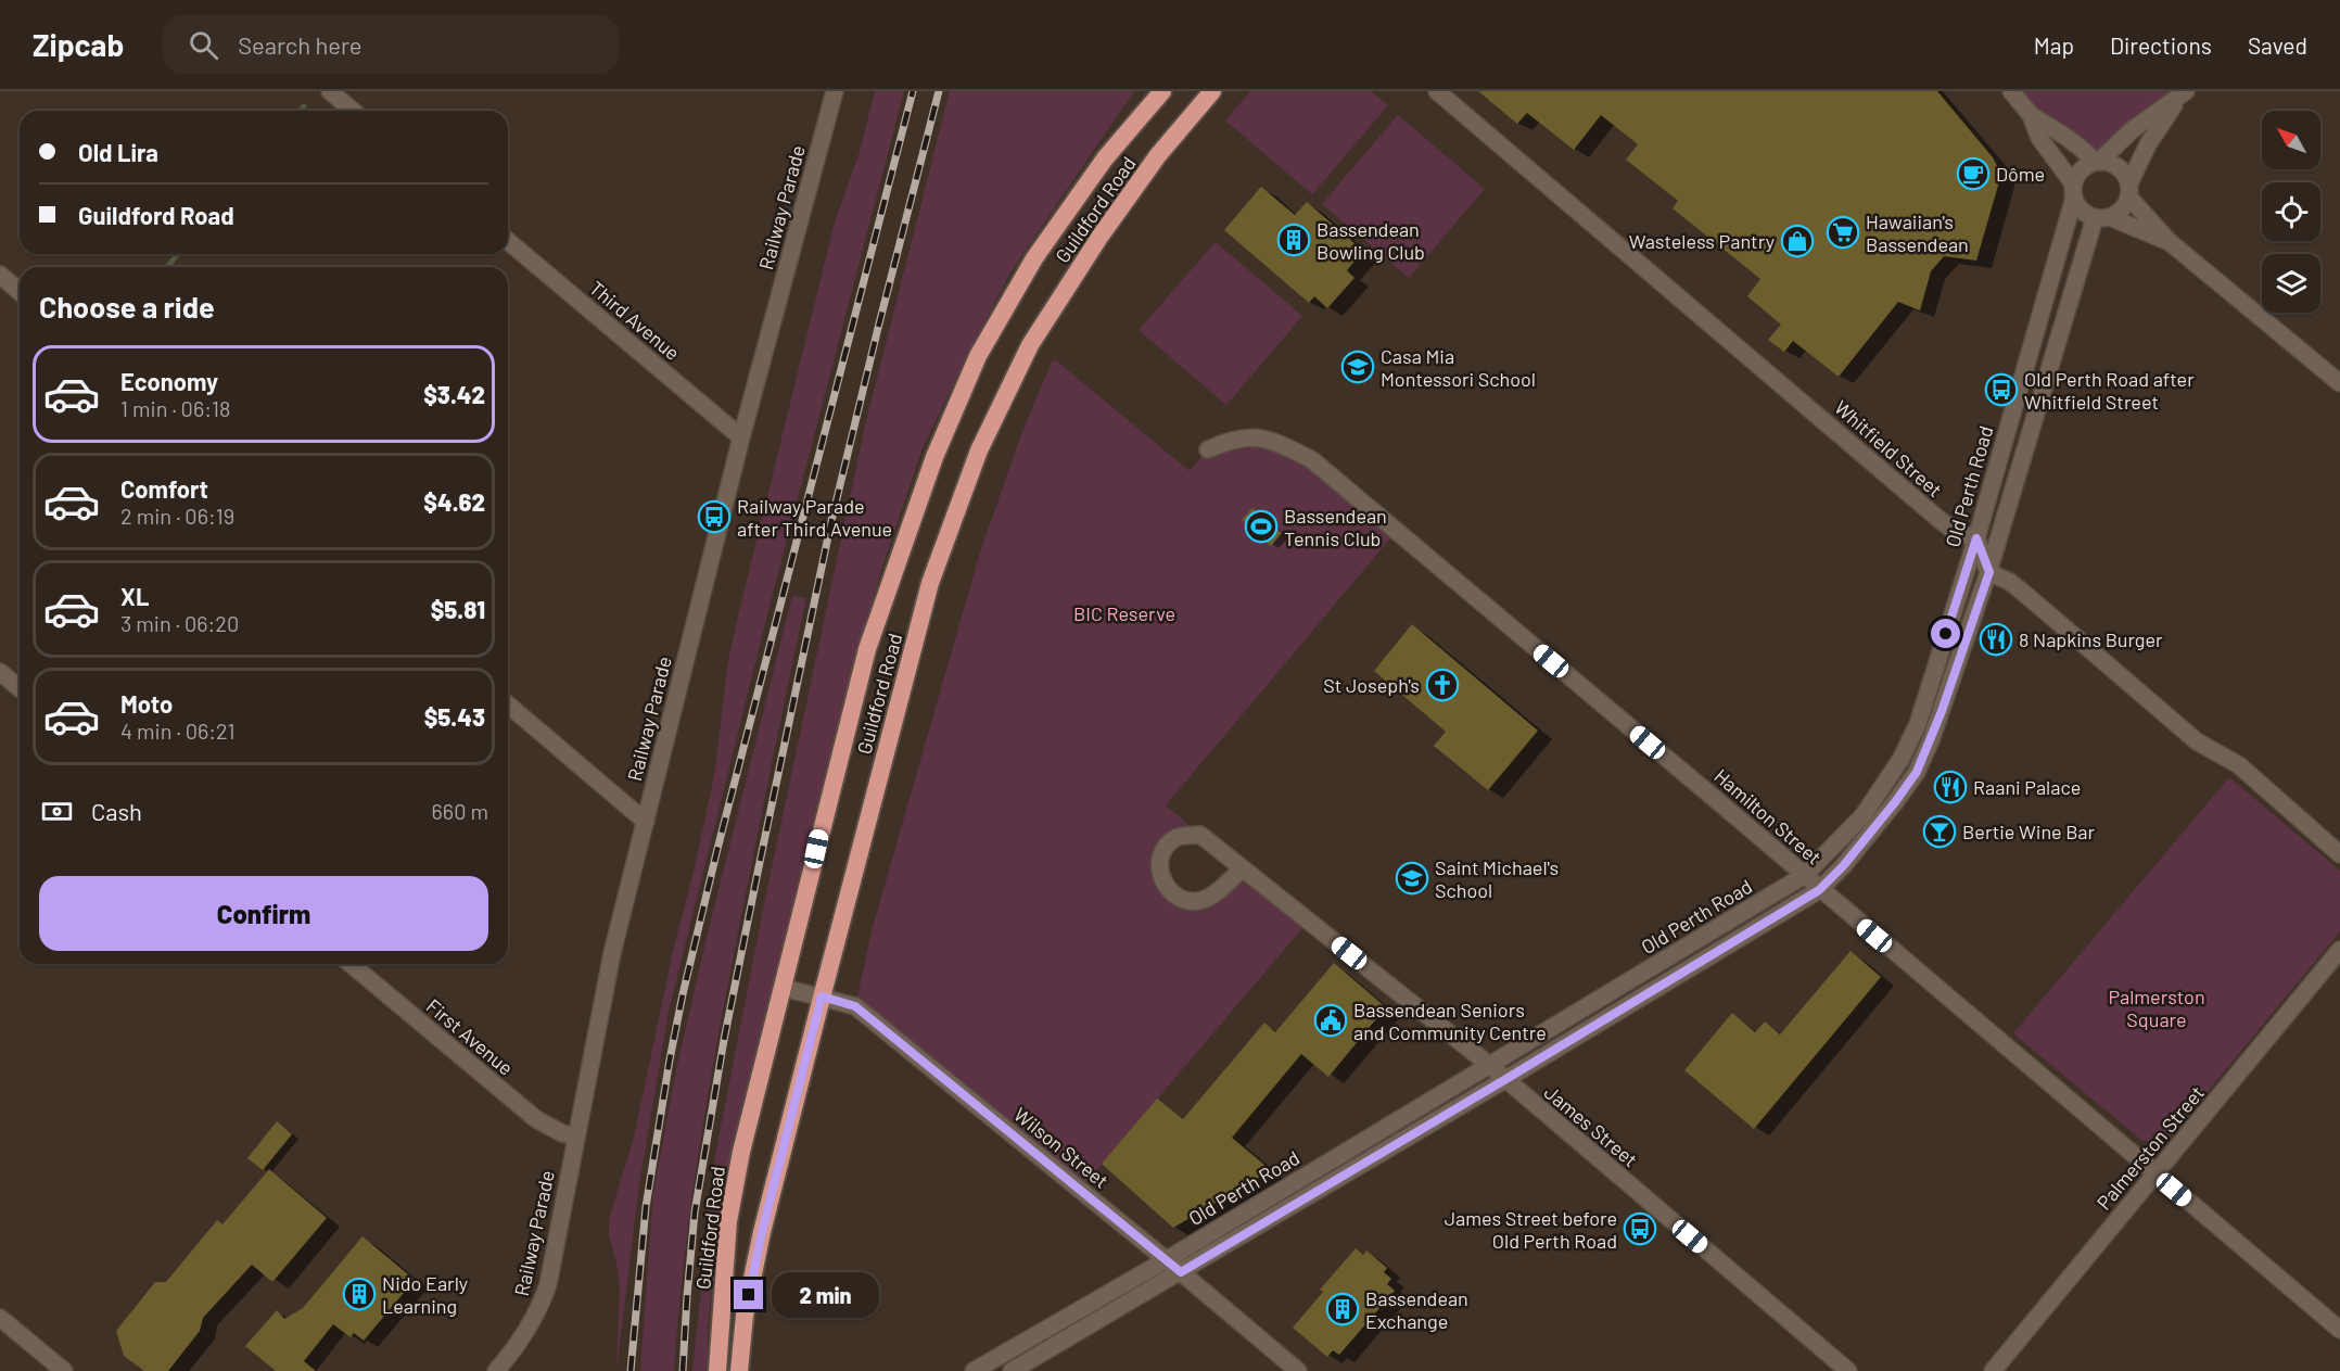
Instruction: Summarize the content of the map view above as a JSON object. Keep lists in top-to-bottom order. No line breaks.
{"streets":{"highway":["Guildford Road"],"street":["Railway Parade","Third Avenue","Whitfield Street","Old Perth Road","Hamilton Street","First Avenue","James Street","Wilson Street","Palmerston Street"]},"crossings":[["Railway Parade","Third Avenue"],["Railway Parade","First Avenue"],["Guildford Road","Wilson Street"],["Whitfield Street","Old Perth Road"],["Old Perth Road","Hamilton Street"],["Old Perth Road","James Street"],["Old Perth Road","Wilson Street"],["Hamilton Street","Palmerston Street"]],"parks":["BIC Reserve","Palmerston Square"],"places":{"cafe":["Dôme"],"supermarket":["Hawaiian's Bassendean"],"building":["Bassendean Bowling Club","Nido Early Learning","Bassendean Exchange"],"shop":["Wasteless Pantry"],"school or university":["Casa Mia Montessori School","Saint Michael's School"],"bus stop":["Old Perth Road after Whitfield Street","Railway Parade after Third Avenue","James Street before Old Perth Road"],"sports":["Bassendean Tennis Club"],"restaurant":["8 Napkins Burger","Raani Palace"],"church":["St Joseph's"],"bar":["Bertie Wine Bar"],"public building":["Bassendean Seniors and Community Centre"]},"north":"top left","page":{"header":"Zipcab","search":"Search here","nav":["Map","Directions","Saved"],"banner":["Old Lira","Guildford Road"],"heading":"Choose a ride","list":[{"name":"Economy","note":"1 min · 06:18","value":"$3.42"},{"name":"Comfort","note":"2 min · 06:19","value":"$4.62"},{"name":"XL","note":"3 min · 06:20","value":"$5.81"},{"name":"Moto","note":"4 min · 06:21","value":"$5.43"}],"pay":["Cash","660 m"],"buttons":"Confirm","bubble":"2 min"}}
